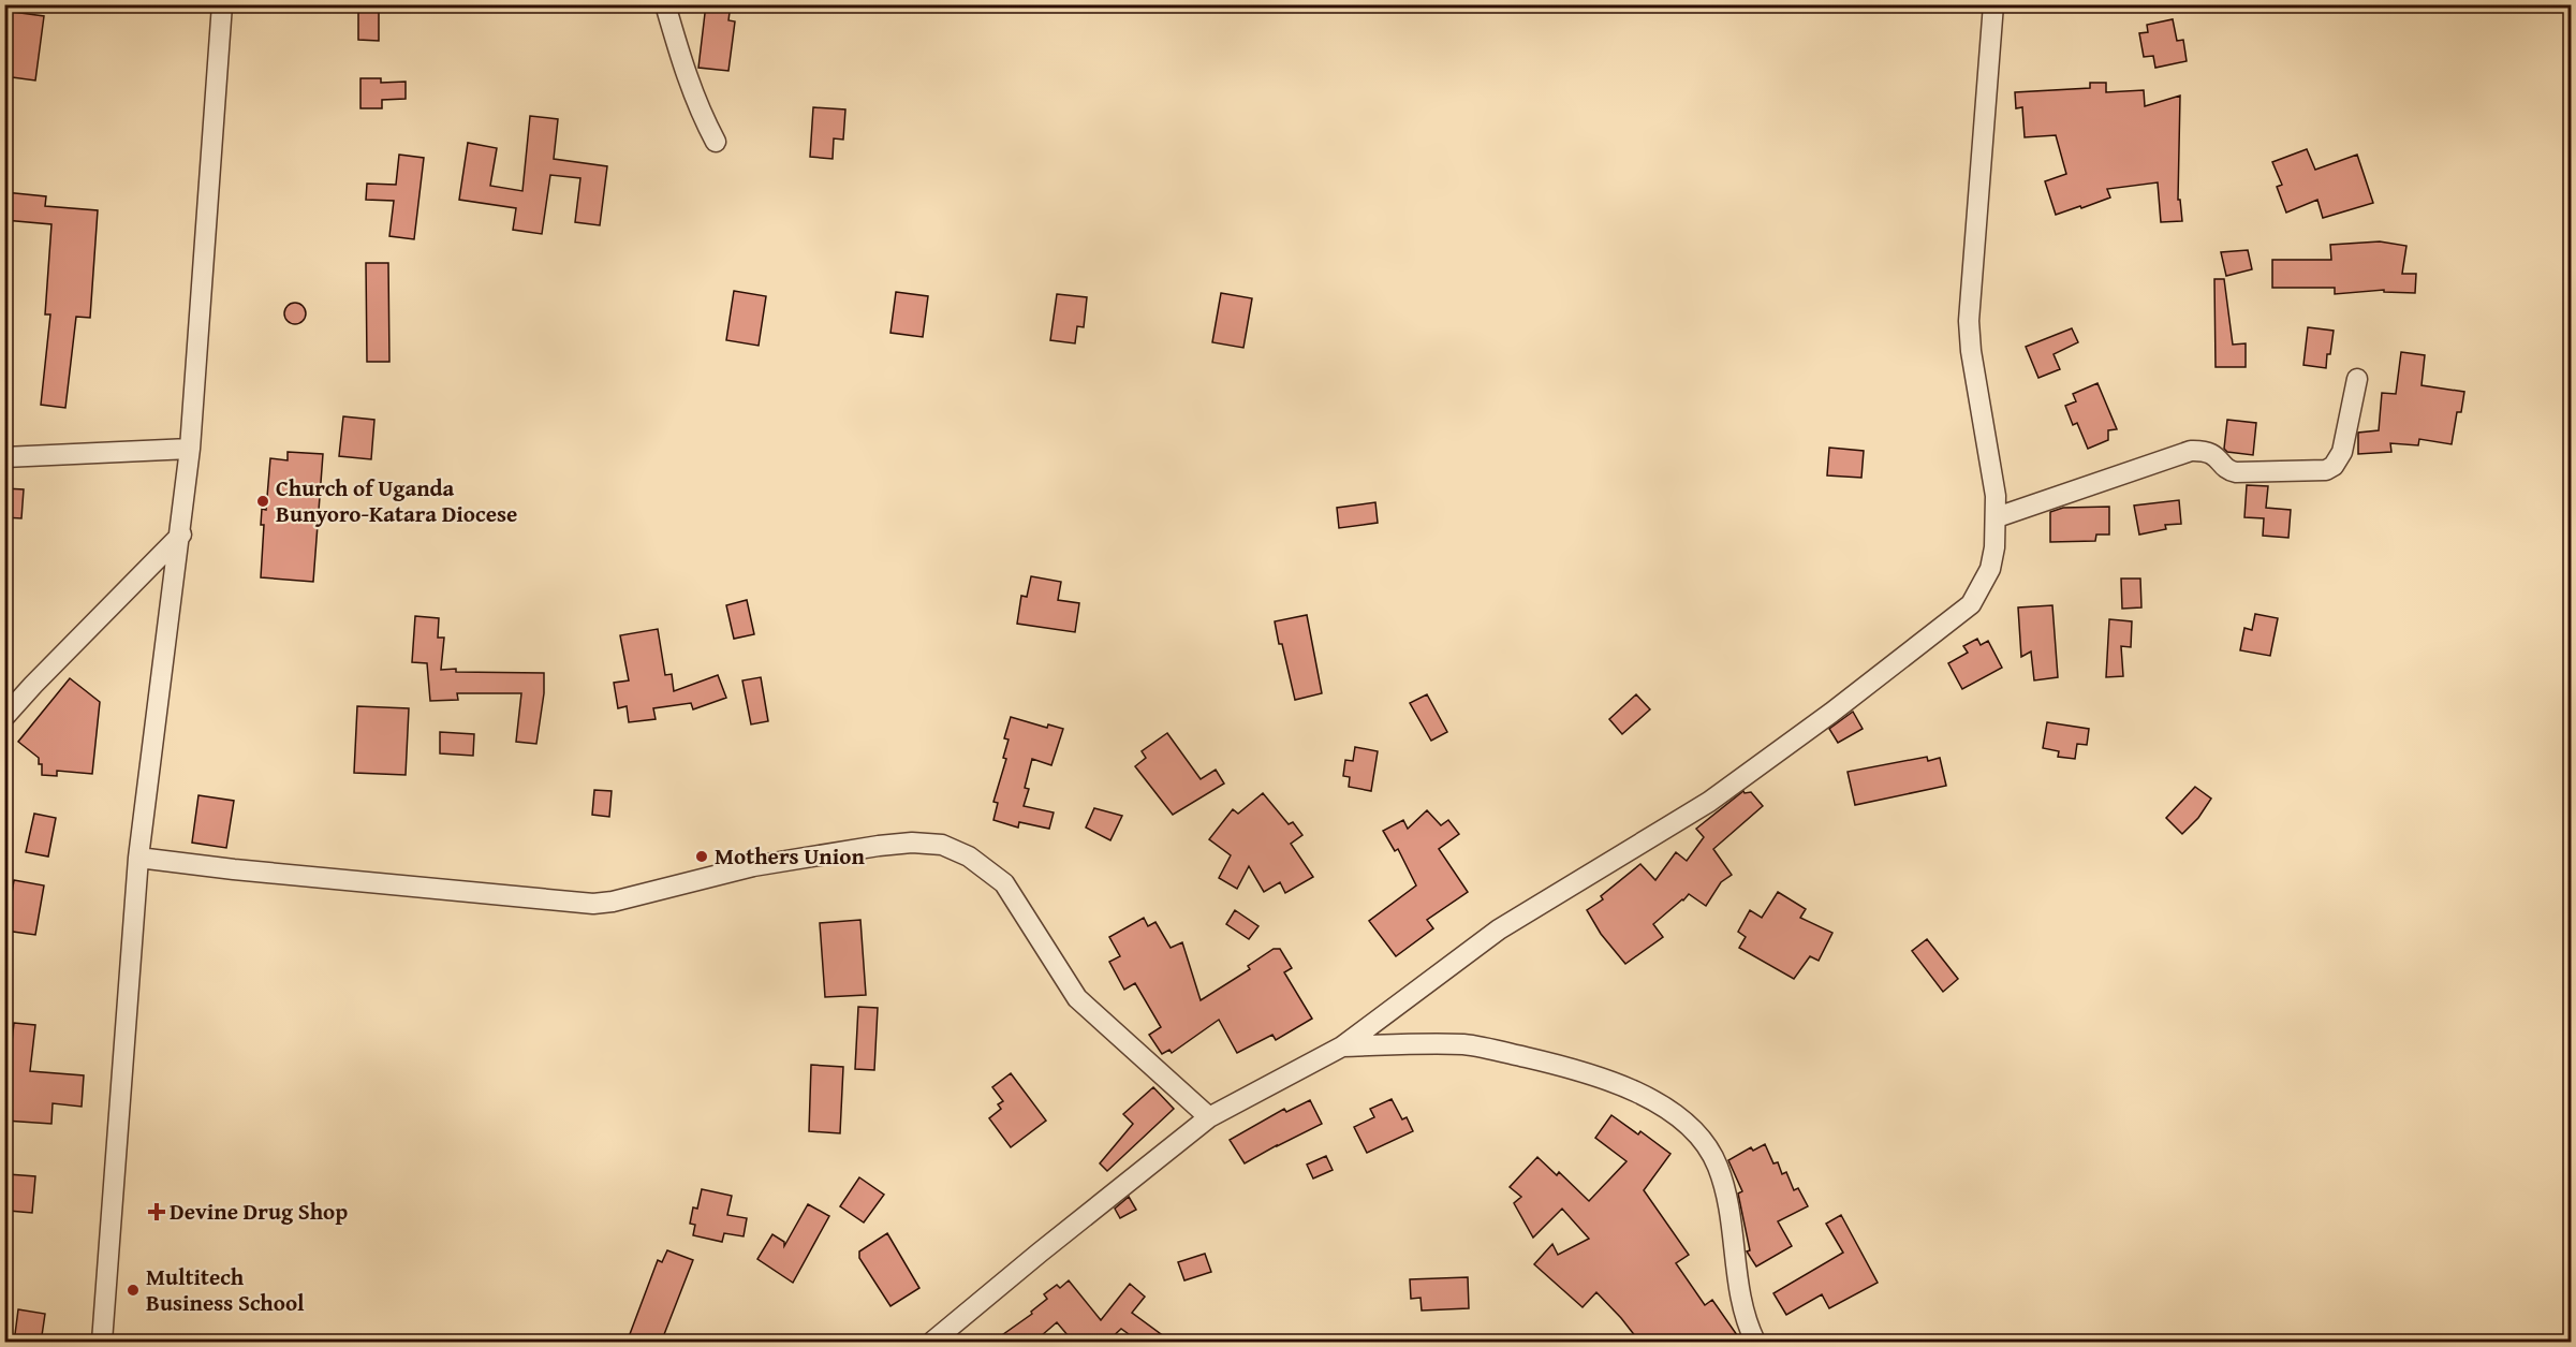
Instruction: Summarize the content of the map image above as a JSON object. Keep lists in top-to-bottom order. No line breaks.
{"places":{"other":["Church of Uganda Bunyoro-Katara Diocese","Mothers Union","Multitech Business School"],"health":["Devine Drug Shop"]}}
